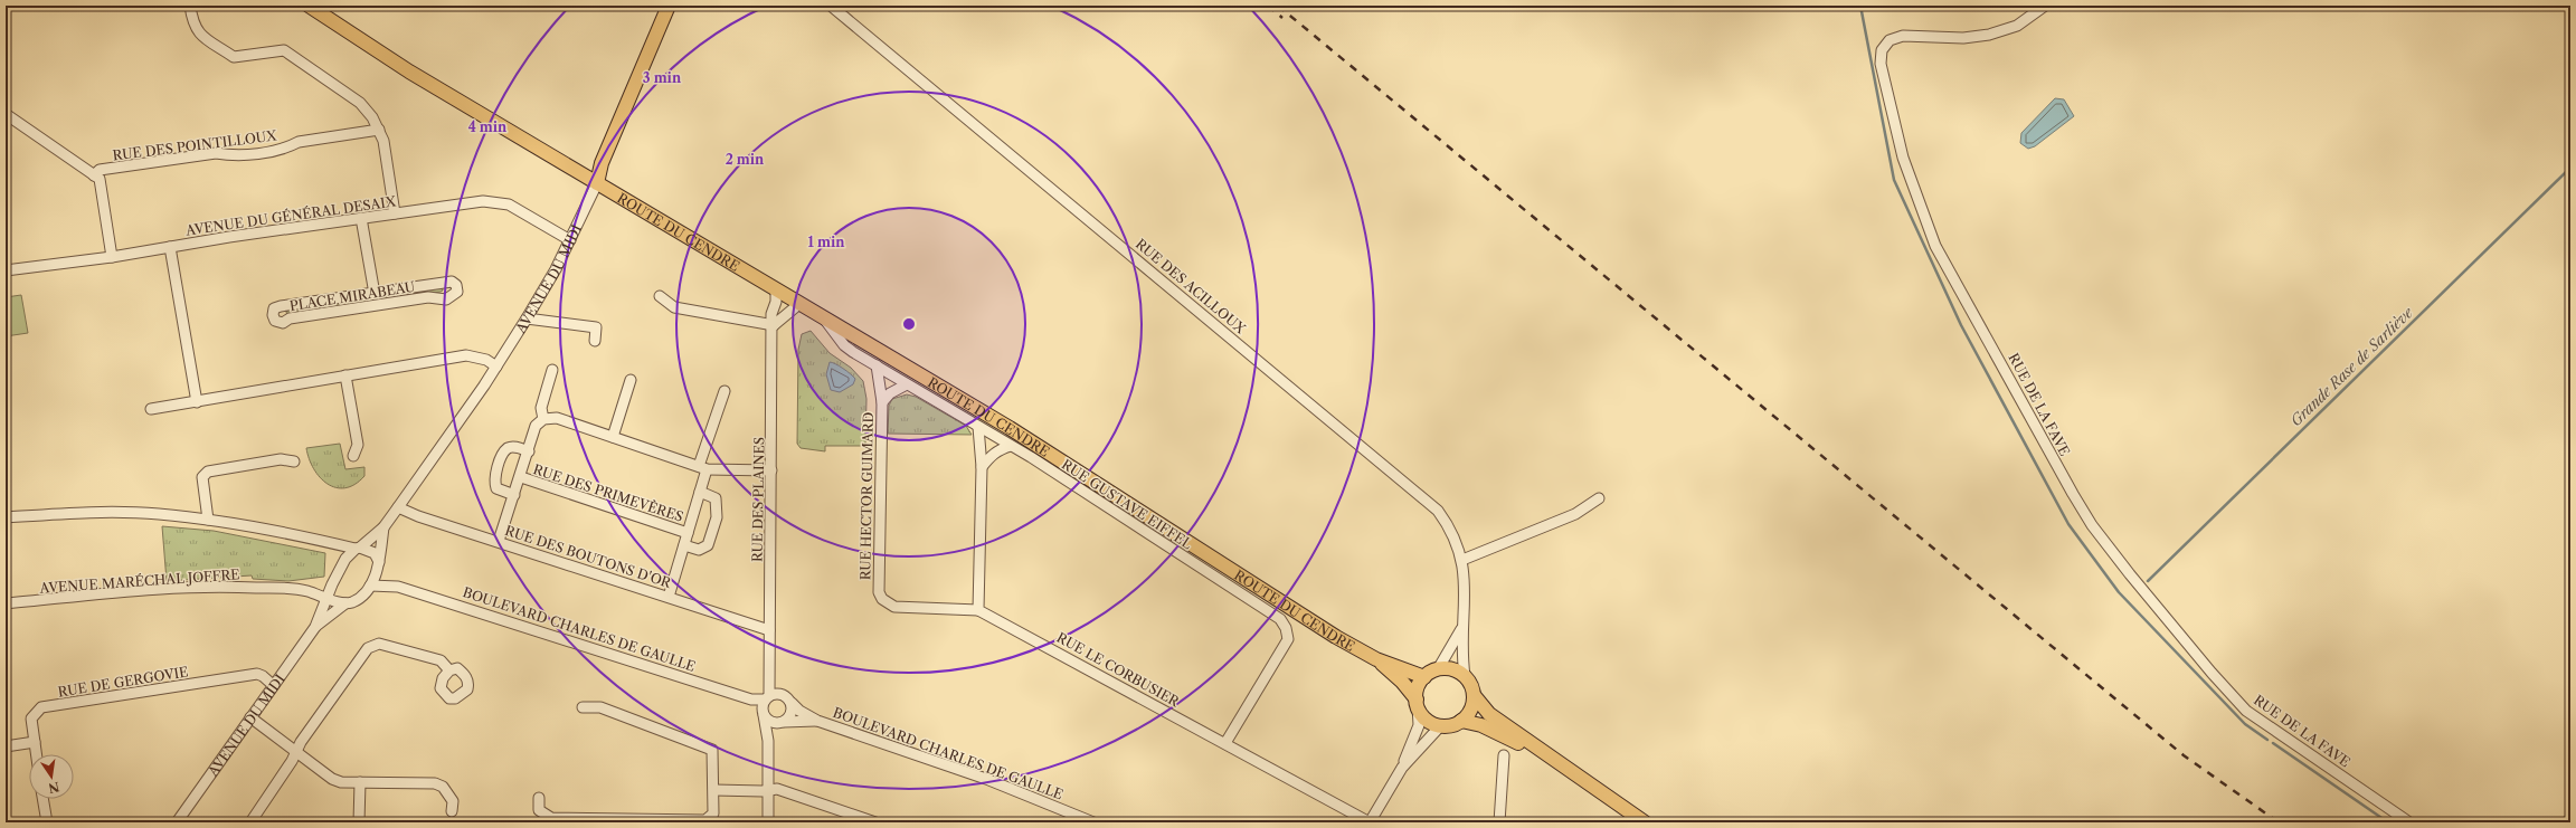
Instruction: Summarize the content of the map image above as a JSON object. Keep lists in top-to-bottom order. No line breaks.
{"streets":{"main road":["ROUTE DU CENDRE","AVENUE DU MIDI"],"street":["RUE DES POINTILLOUX","AVENUE DU GÉNÉRAL DESAIX","RUE DES ACILLOUX","PLACE MIRABEAU","RUE DE LA FAVE","RUE DES PRIMEVÈRES","RUE HECTOR GUIMARD","RUE DES PLAINES","RUE GUSTAVE EIFFEL","RUE DES BOUTONS D'OR","AVENUE MARÉCHAL JOFFRE","BOULEVARD CHARLES DE GAULLE","RUE LE CORBUSIER","RUE DE GERGOVIE"]},"crossings":[["AVENUE DU GÉNÉRAL DESAIX","AVENUE DU MIDI"],["AVENUE DU GÉNÉRAL DESAIX","PLACE MIRABEAU"],["ROUTE DU CENDRE","AVENUE DU MIDI"],["ROUTE DU CENDRE","RUE DES ACILLOUX"],["ROUTE DU CENDRE","RUE DES PLAINES"],["ROUTE DU CENDRE","RUE GUSTAVE EIFFEL"],["AVENUE DU MIDI","RUE DES BOUTONS D'OR"],["AVENUE DU MIDI","AVENUE MARÉCHAL JOFFRE"],["AVENUE DU MIDI","BOULEVARD CHARLES DE GAULLE"],["AVENUE DU MIDI","RUE DE GERGOVIE"],["RUE HECTOR GUIMARD","RUE GUSTAVE EIFFEL"],["RUE HECTOR GUIMARD","RUE LE CORBUSIER"],["RUE DES PLAINES","RUE DES BOUTONS D'OR"],["RUE DES PLAINES","BOULEVARD CHARLES DE GAULLE"],["RUE GUSTAVE EIFFEL","RUE LE CORBUSIER"]],"water":["Grande Rase de Sarliève"],"north":"bottom","rings":["3 min","4 min","2 min","1 min"]}
